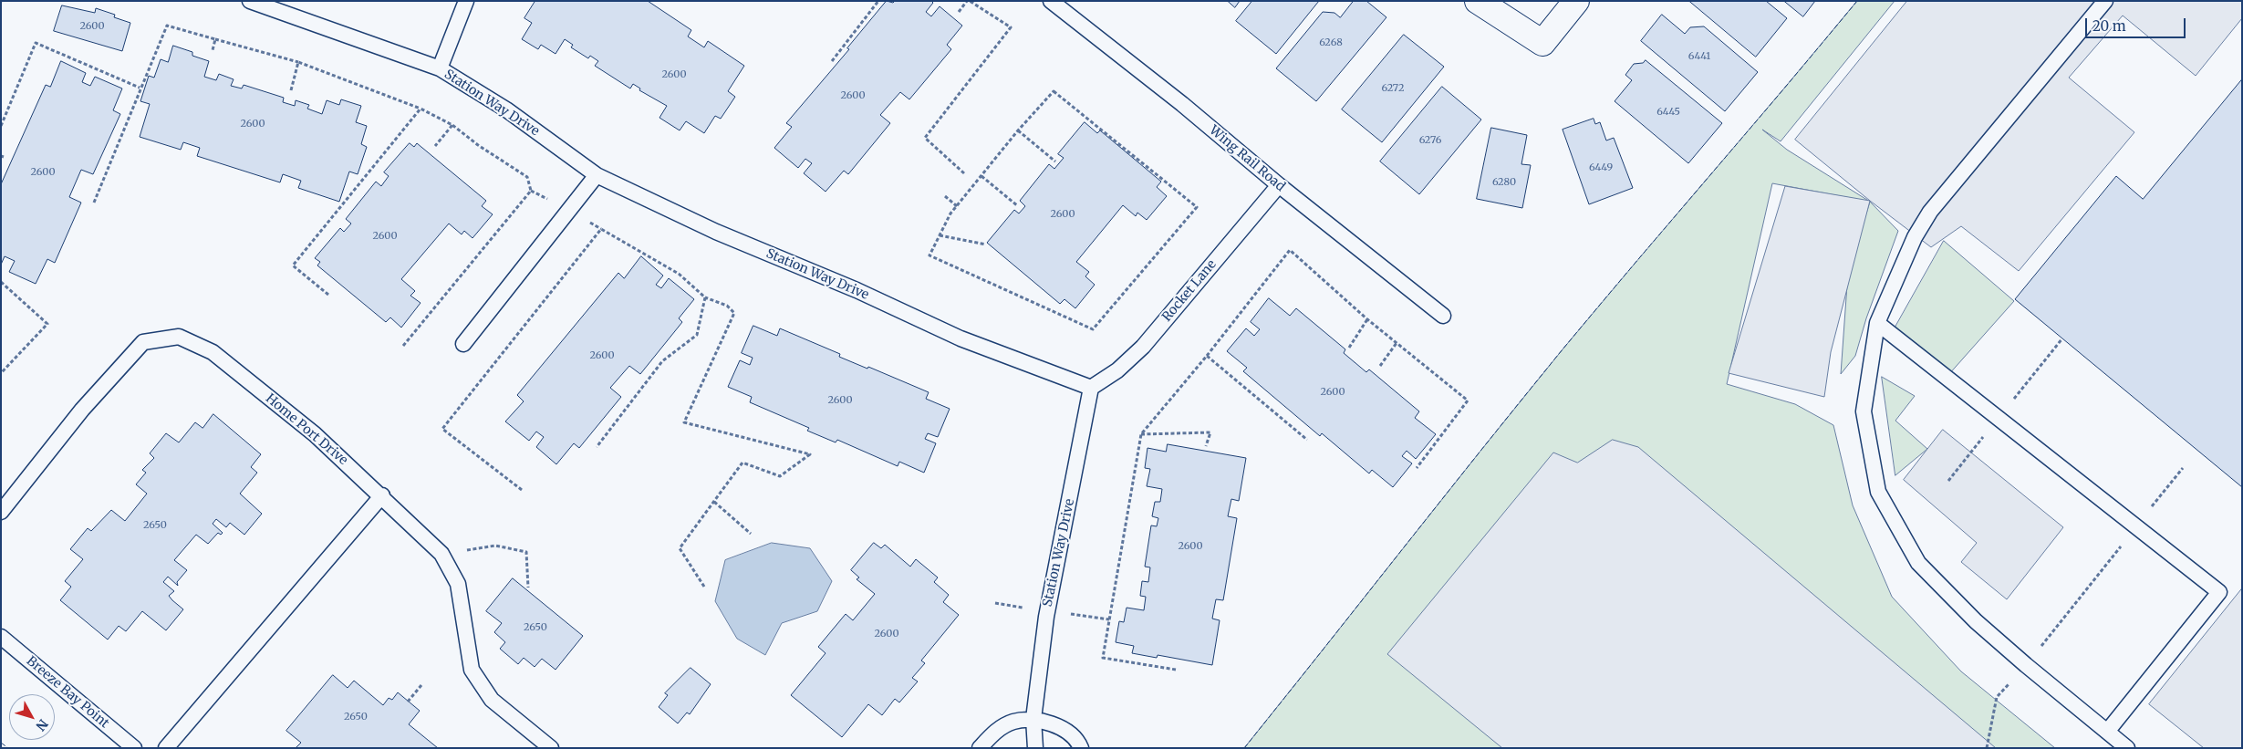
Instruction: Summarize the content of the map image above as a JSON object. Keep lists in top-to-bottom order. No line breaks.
{"streets":{"lane":["Station Way Drive","Wing Rail Road","Rocket Lane","Home Port Drive","Breeze Bay Point"]},"crossings":[["Station Way Drive","Rocket Lane"],["Wing Rail Road","Rocket Lane"]],"house_numbers":["2600","6268","6441","2600","6272","2600","6445","2600","6276","6449","2600","6280","2600","2600","2600","2600","2600","2650","2600","2650","2600","2650"],"scale_bar":"20 m","north":"bottom right"}
